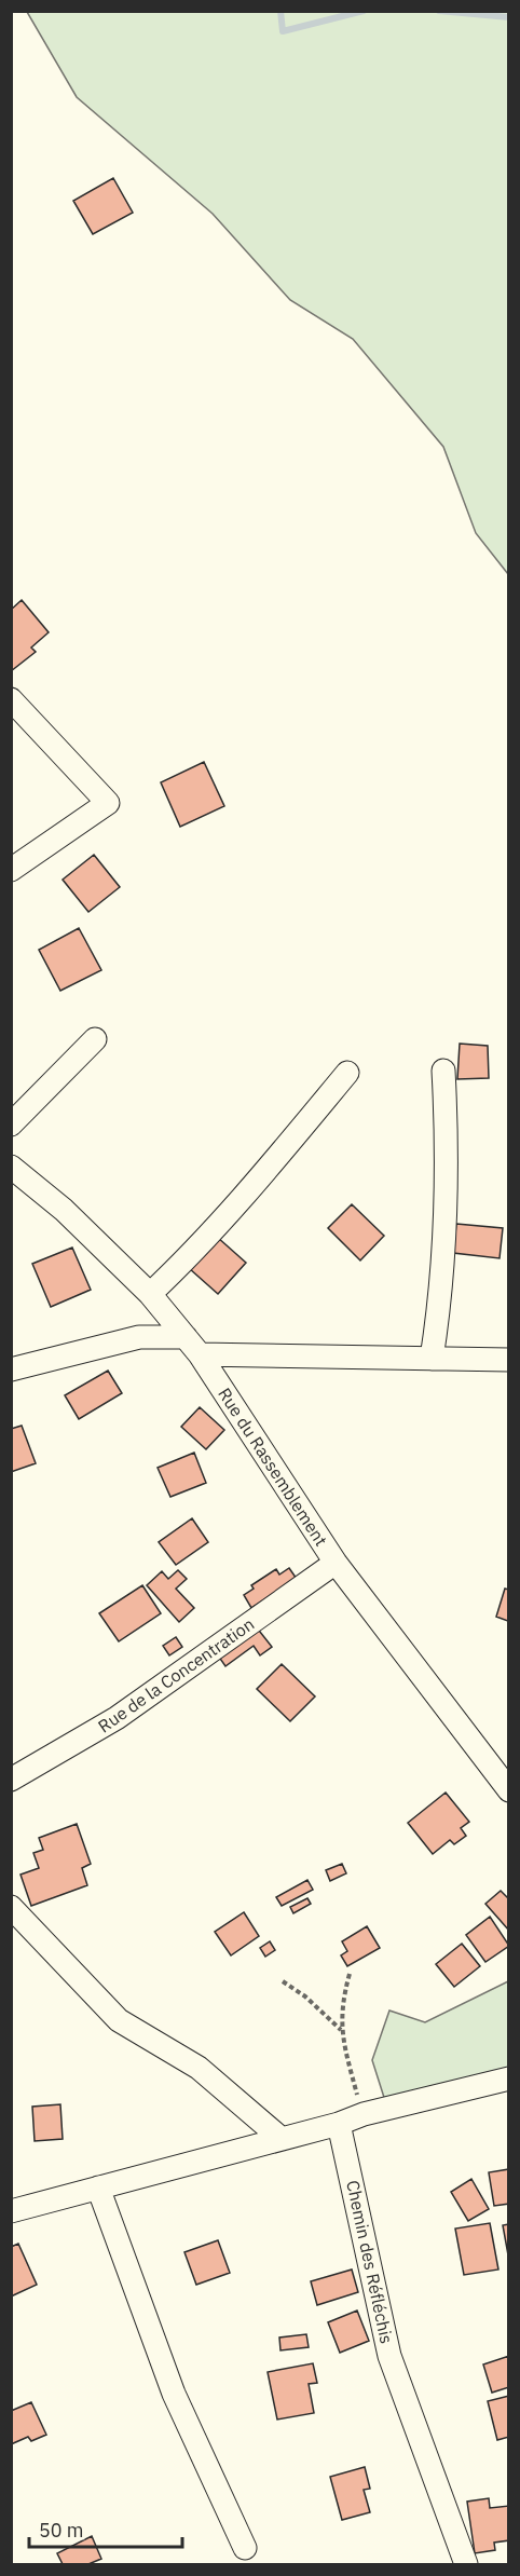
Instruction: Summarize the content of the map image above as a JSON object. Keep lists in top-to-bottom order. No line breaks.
{"streets":{"street":["Rue du Rassemblement","Rue de la Concentration","Chemin des Réfléchis"]},"crossings":[["Rue du Rassemblement","Rue de la Concentration"]],"scale_bar":"50 m"}
